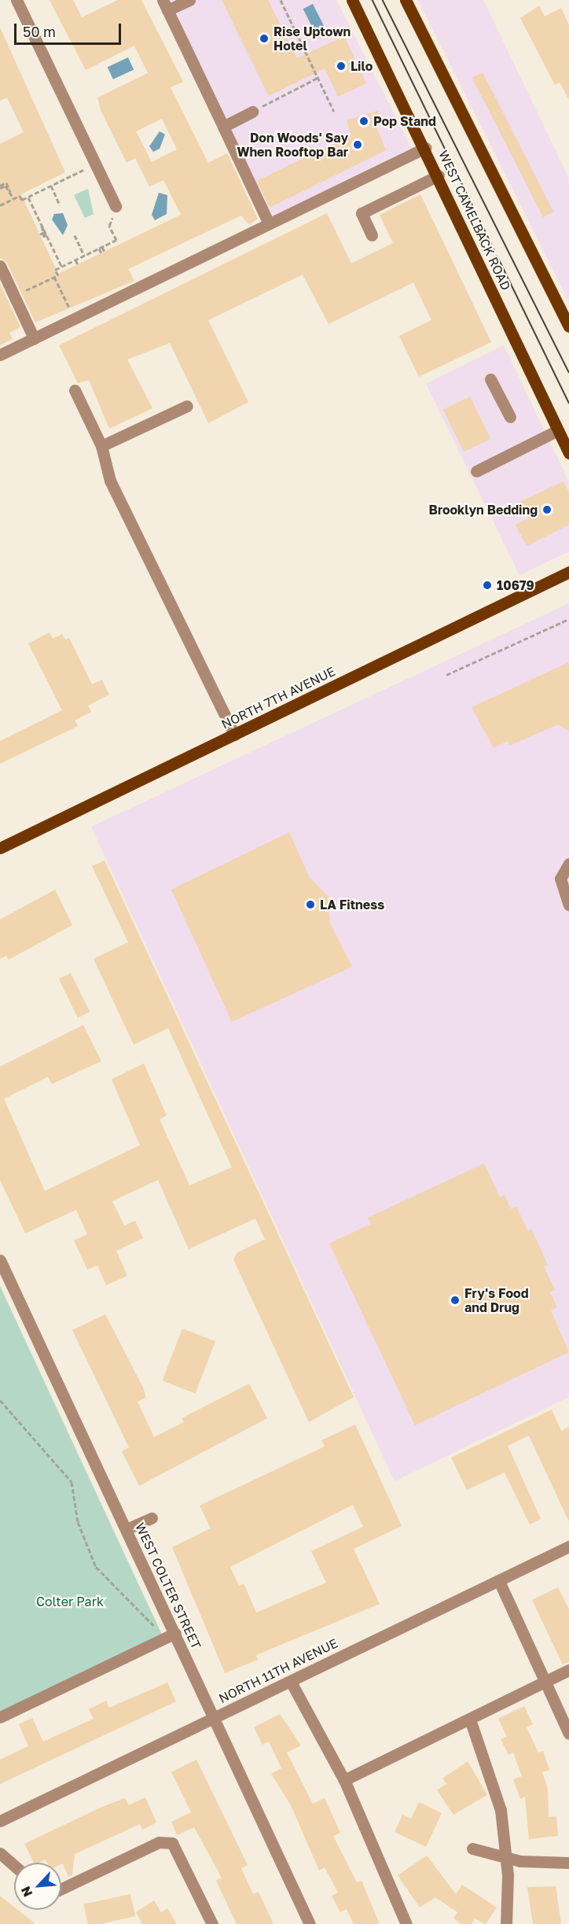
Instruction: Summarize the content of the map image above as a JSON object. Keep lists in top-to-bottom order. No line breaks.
{"streets":{"main road":["WEST CAMELBACK ROAD","NORTH 7TH AVENUE"],"street":["WEST COLTER STREET","NORTH 11TH AVENUE"]},"crossings":[["WEST COLTER STREET","NORTH 11TH AVENUE"]],"parks":["Colter Park"],"places":["Rise Uptown Hotel","Lilo","Pop Stand","Don Woods' Say When Rooftop Bar","Brooklyn Bedding","10679","LA Fitness","Fry's Food and Drug"],"scale_bar":"50 m","north":"bottom left"}
